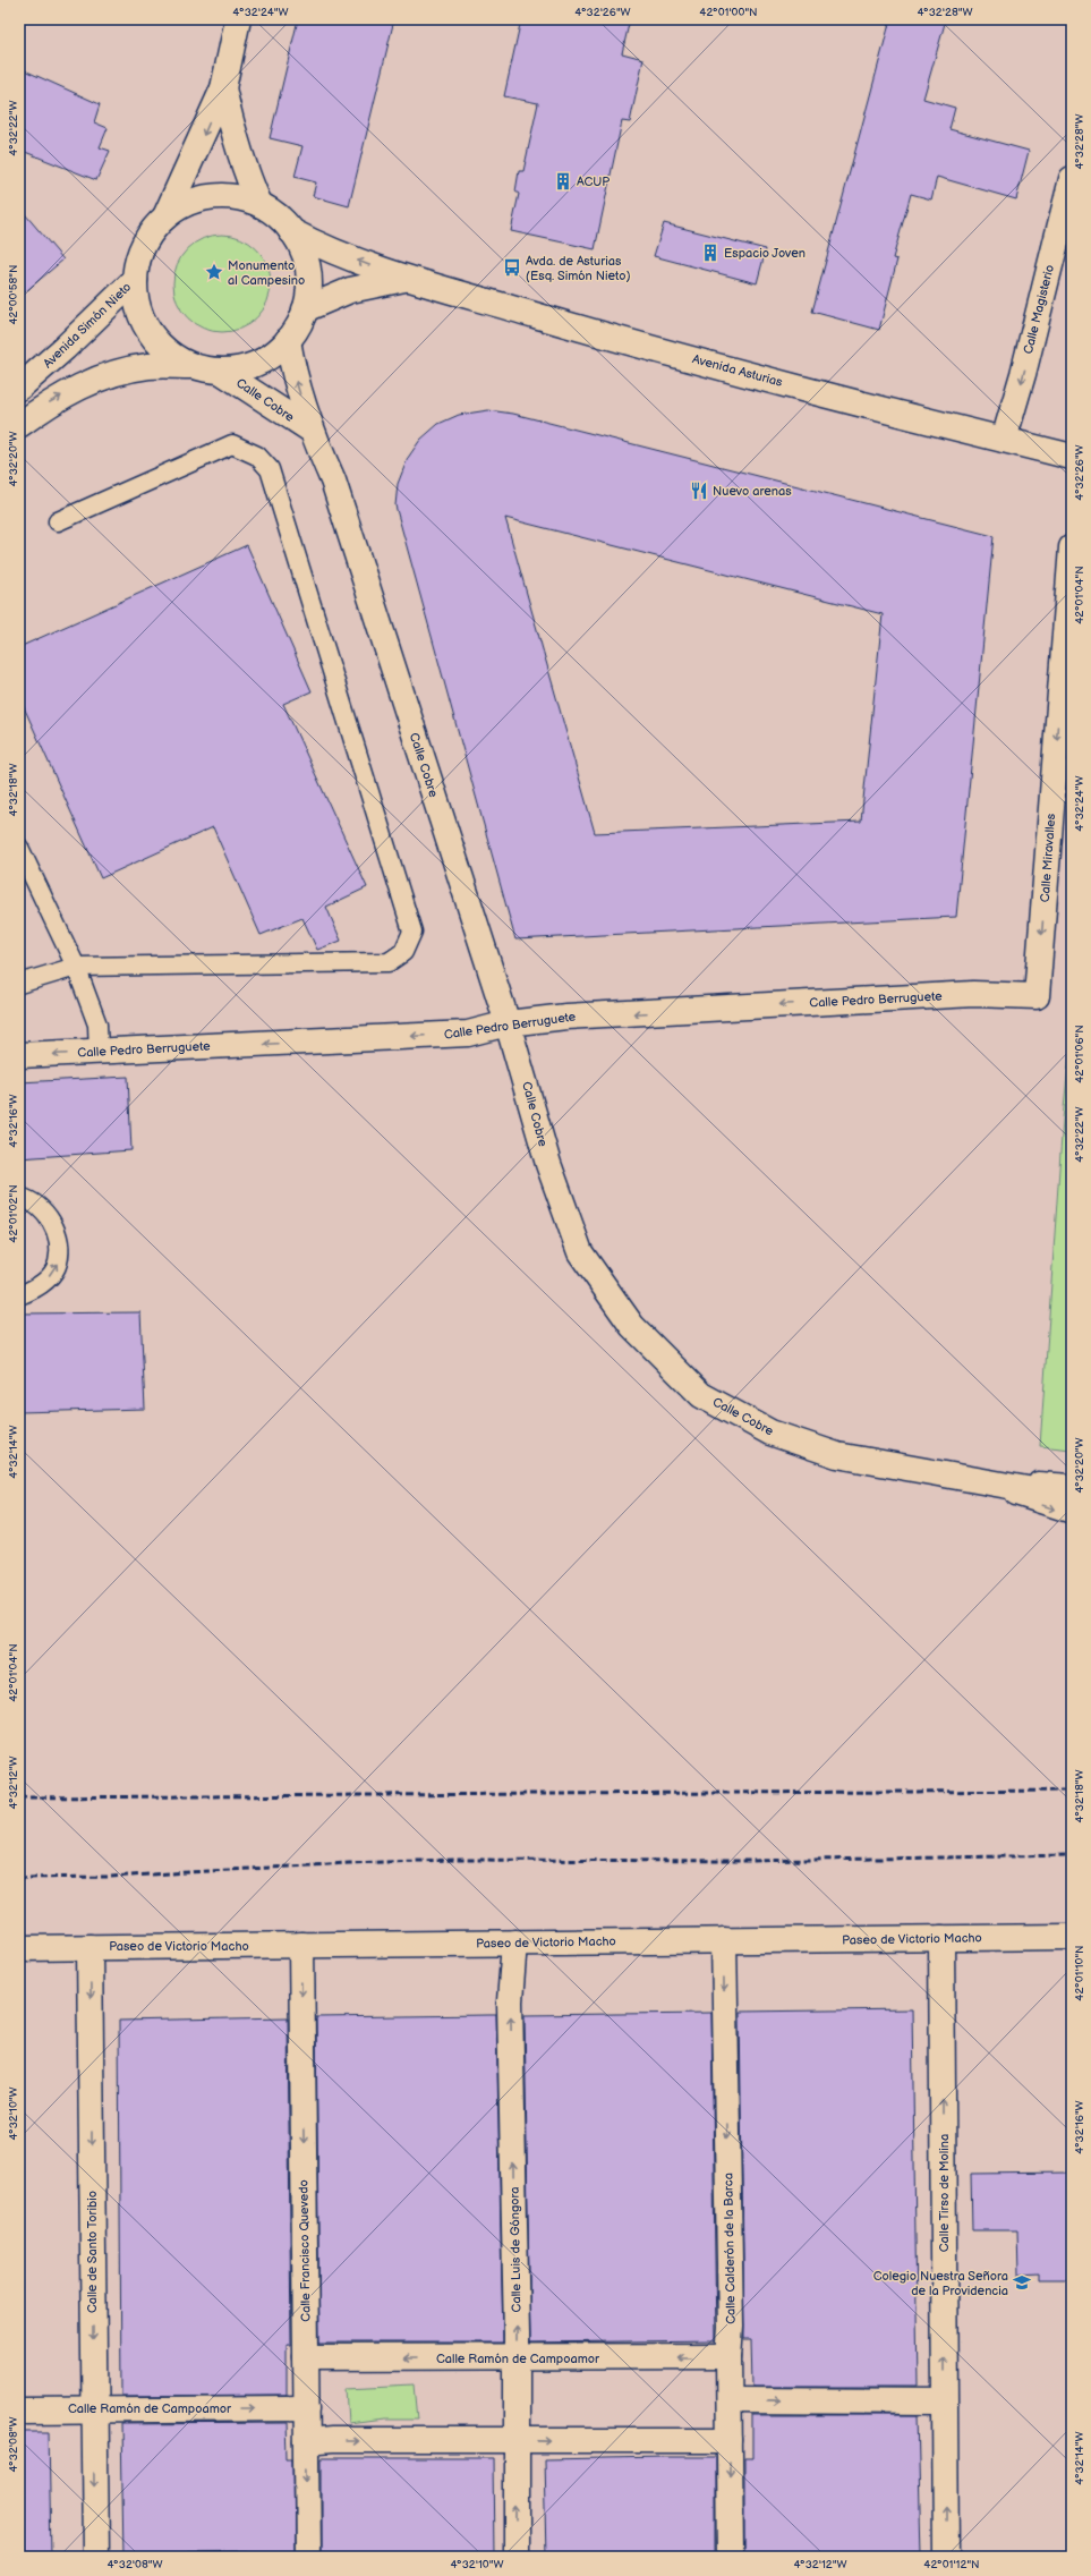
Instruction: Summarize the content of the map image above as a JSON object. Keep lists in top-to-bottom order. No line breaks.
{"streets":{"street":["Calle Magisterio","Avenida Simón Nieto","Avenida Asturias","Calle Cobre","Calle Miravalles","Calle Pedro Berruguete","Paseo de Victorio Macho","Calle Tirso de Molina","Calle Calderón de la Barca","Calle Luis de Góngora","Calle Francisco Quevedo","Calle de Santo Toribio","Calle Ramón de Campoamor"]},"crossings":[["Calle Magisterio","Avenida Asturias"],["Calle Cobre","Calle Pedro Berruguete"],["Calle Miravalles","Calle Pedro Berruguete"],["Paseo de Victorio Macho","Calle Tirso de Molina"],["Paseo de Victorio Macho","Calle Calderón de la Barca"],["Paseo de Victorio Macho","Calle Luis de Góngora"],["Paseo de Victorio Macho","Calle Francisco Quevedo"],["Paseo de Victorio Macho","Calle de Santo Toribio"],["Calle Calderón de la Barca","Calle Ramón de Campoamor"],["Calle Luis de Góngora","Calle Ramón de Campoamor"],["Calle Francisco Quevedo","Calle Ramón de Campoamor"],["Calle de Santo Toribio","Calle Ramón de Campoamor"]],"one_way":["Calle Magisterio","Calle Miravalles","Calle Pedro Berruguete","Calle Tirso de Molina","Calle Calderón de la Barca","Calle Luis de Góngora","Calle Francisco Quevedo","Calle de Santo Toribio"],"places":{"building":["ACUP","Espacio Joven"],"bus stop":["Avda. de Asturias (Esq. Simón Nieto)"],"place":["Monumento al Campesino"],"restaurant":["Nuevo arenas"],"school or university":["Colegio Nuestra Señora de la Providencia"]},"coordinates":["4°32'24\"W","4°32'26\"W","42°01'00\"N","4°32'28\"W","4°32'22\"W","42°00'58\"N","4°32'20\"W","42°01'04\"N","4°32'18\"W","42°01'06\"N","4°32'16\"W","42°01'02\"N","4°32'14\"W","4°32'12\"W","42°01'10\"N","4°32'10\"W","4°32'08\"W","42°01'12\"N"]}
